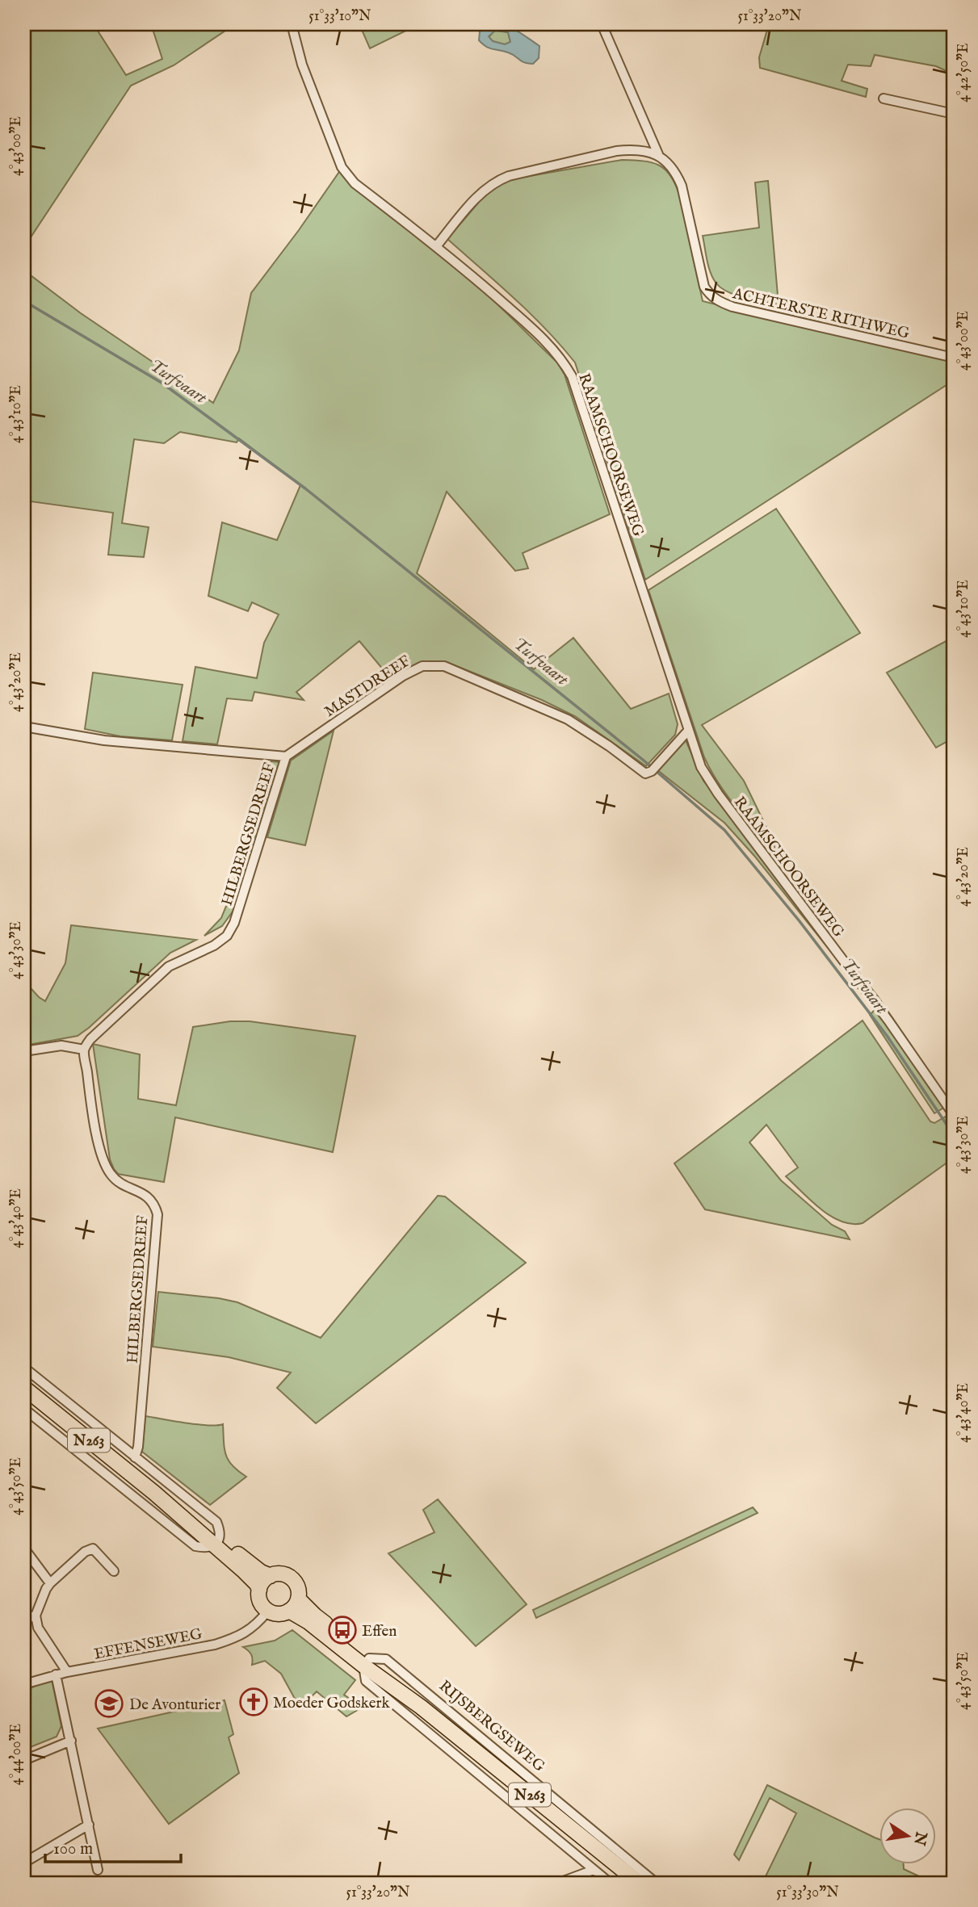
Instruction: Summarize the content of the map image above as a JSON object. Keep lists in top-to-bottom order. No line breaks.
{"streets":{"main road":["N263","RIJSBERGSEWEG"],"street":["ACHTERSTE RITHWEG","RAAMSCHOORSEWEG","MASTDREEF","HILBERGSEDREEF","EFFENSEWEG"]},"crossings":[["RAAMSCHOORSEWEG","MASTDREEF"],["MASTDREEF","HILBERGSEDREEF"],["N263","EFFENSEWEG"],["N263","RIJSBERGSEWEG"],["EFFENSEWEG","RIJSBERGSEWEG"]],"water":["Turfvaart"],"places":{"bus stop":["Effen"],"church":["Moeder Godskerk"],"school or university":["De Avonturier"]},"scale_bar":"100 m","north":"right","coordinates":["51°33'10\"N","51°33'20\"N","4°42'50\"E","4°43'00\"E","4°43'10\"E","4°43'20\"E","4°43'30\"E","4°43'40\"E","4°43'50\"E","4°44'00\"E","51°33'30\"N"]}
